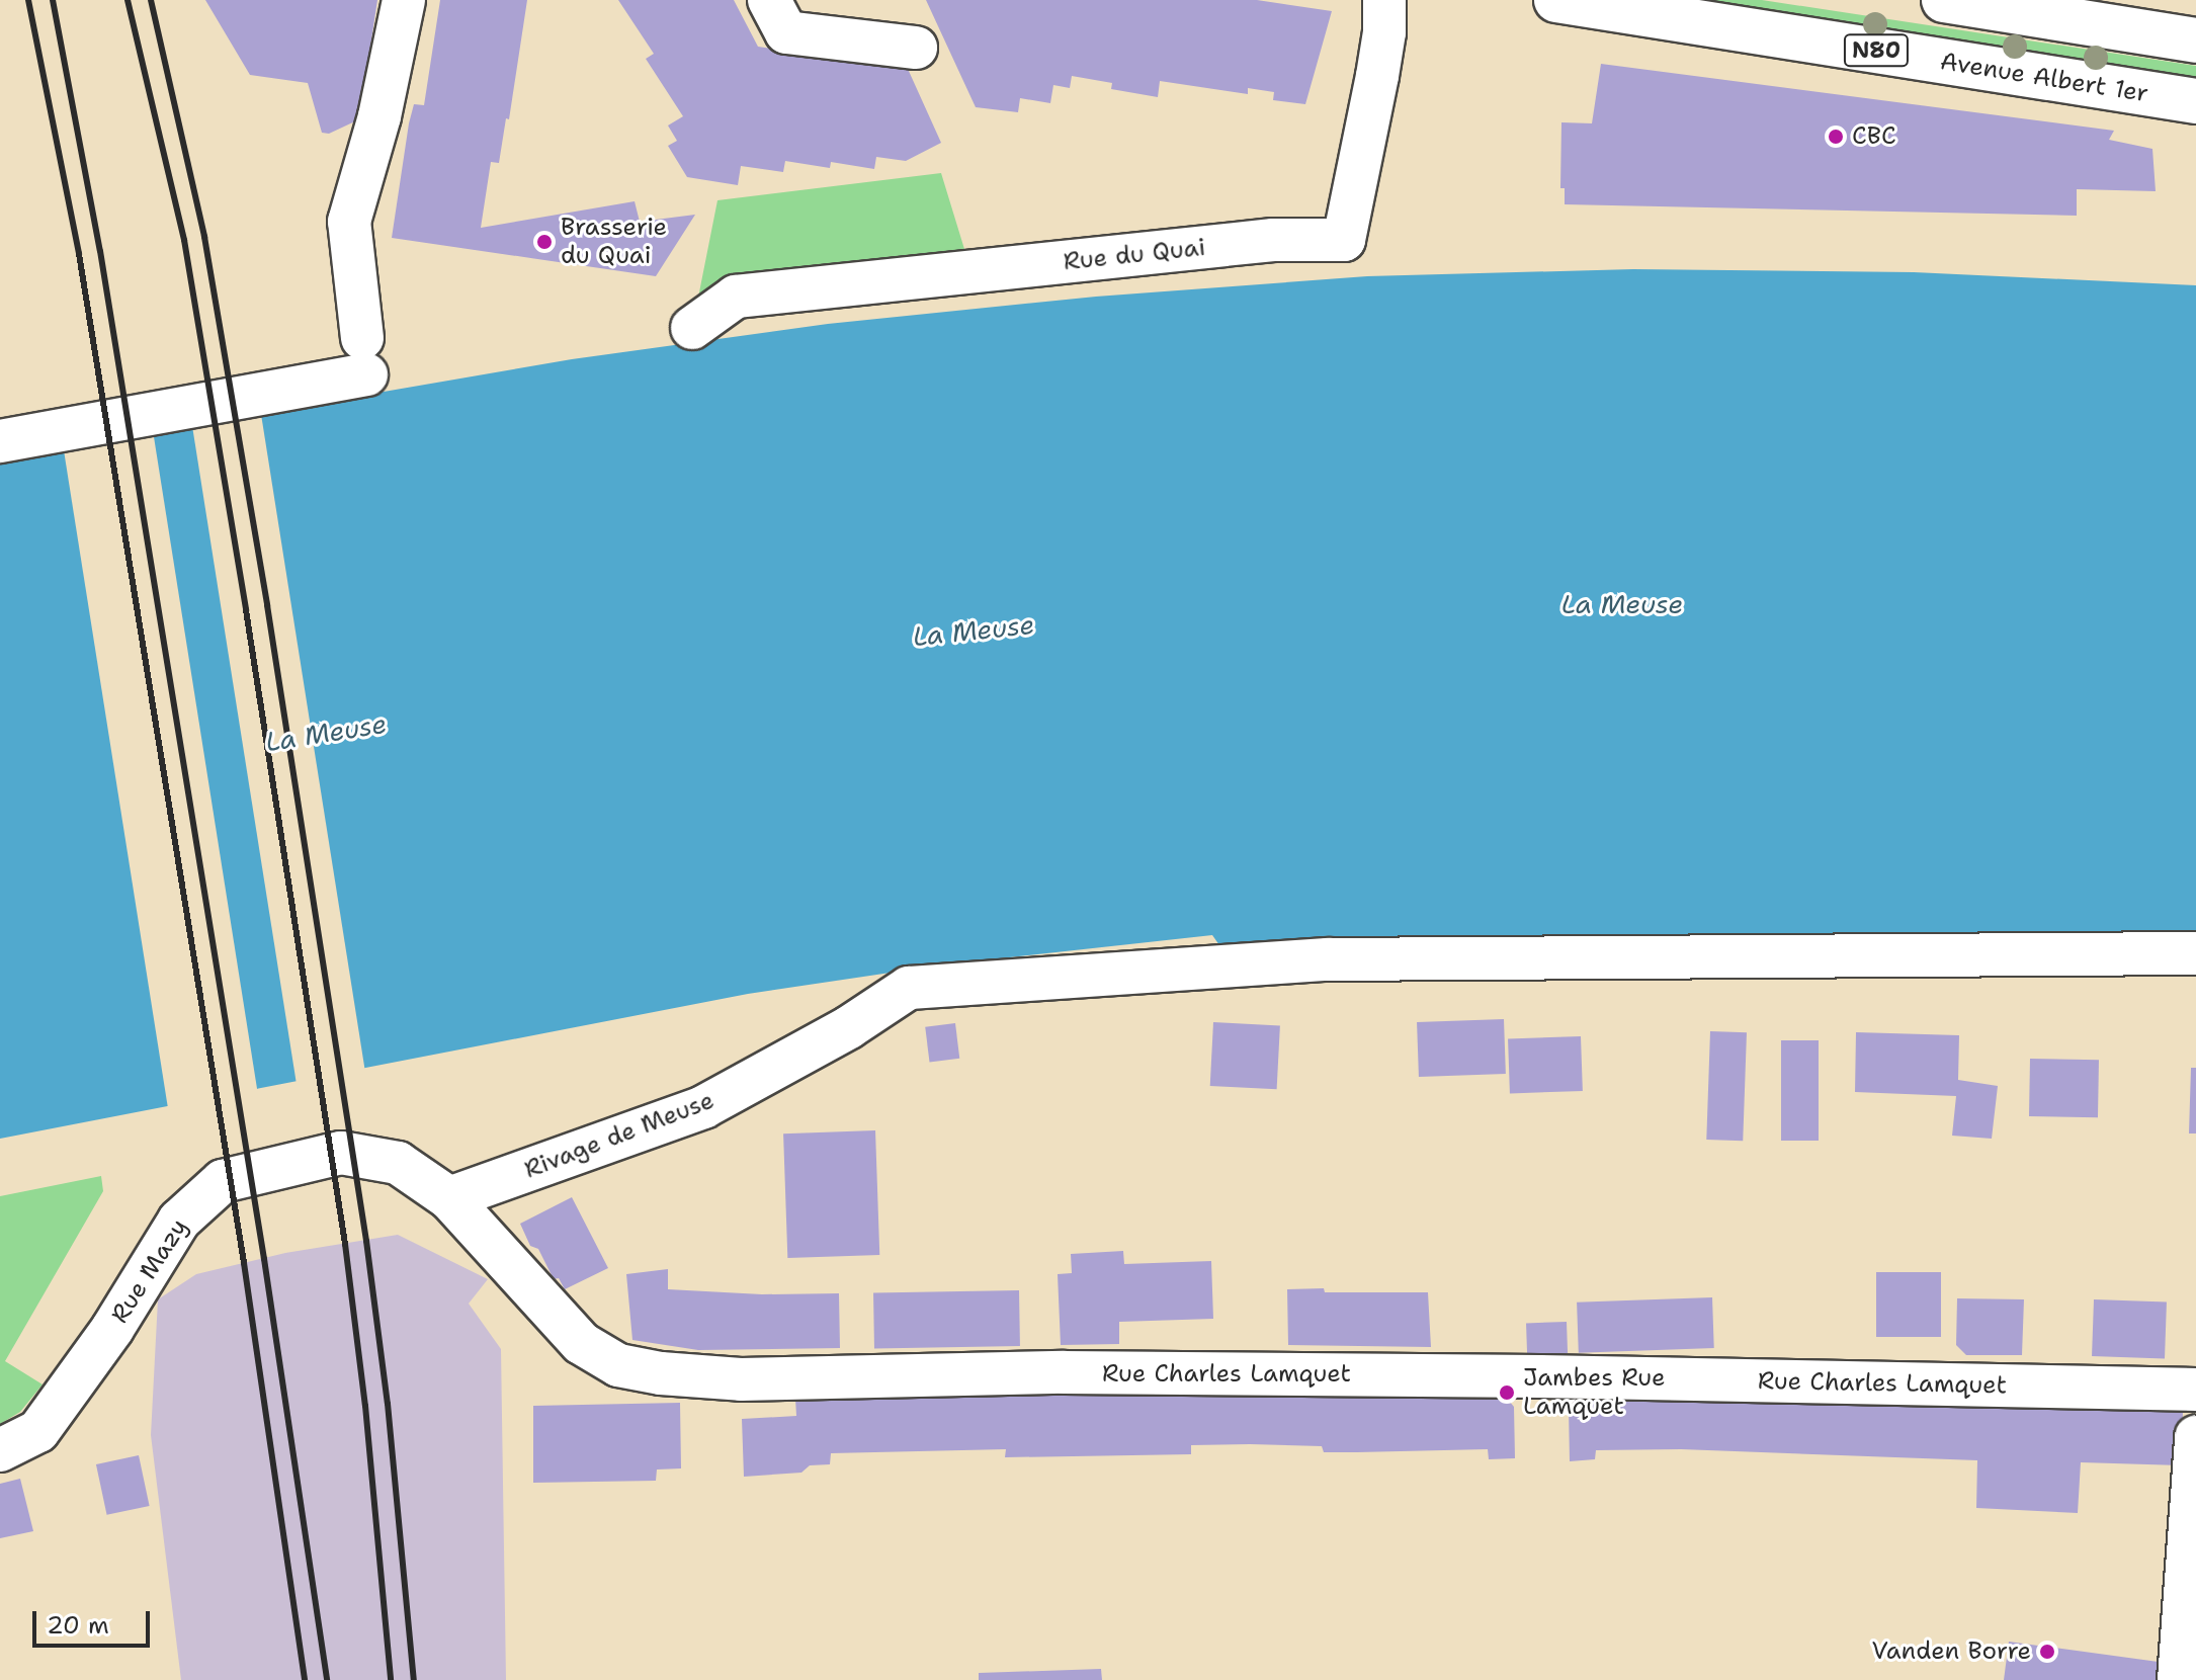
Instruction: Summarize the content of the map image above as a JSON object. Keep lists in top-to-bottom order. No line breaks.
{"streets":{"main road":["N80","Avenue Albert 1er"],"street":["Rue du Quai","Rivage de Meuse","Rue Mazy","Rue Charles Lamquet"]},"crossings":[["Rivage de Meuse","Rue Charles Lamquet"],["Rue Mazy","Rue Charles Lamquet"]],"water":["La Meuse"],"places":["CBC","Brasserie du Quai","Jambes Rue Lamquet","Vanden Borre"],"scale_bar":"20 m"}
